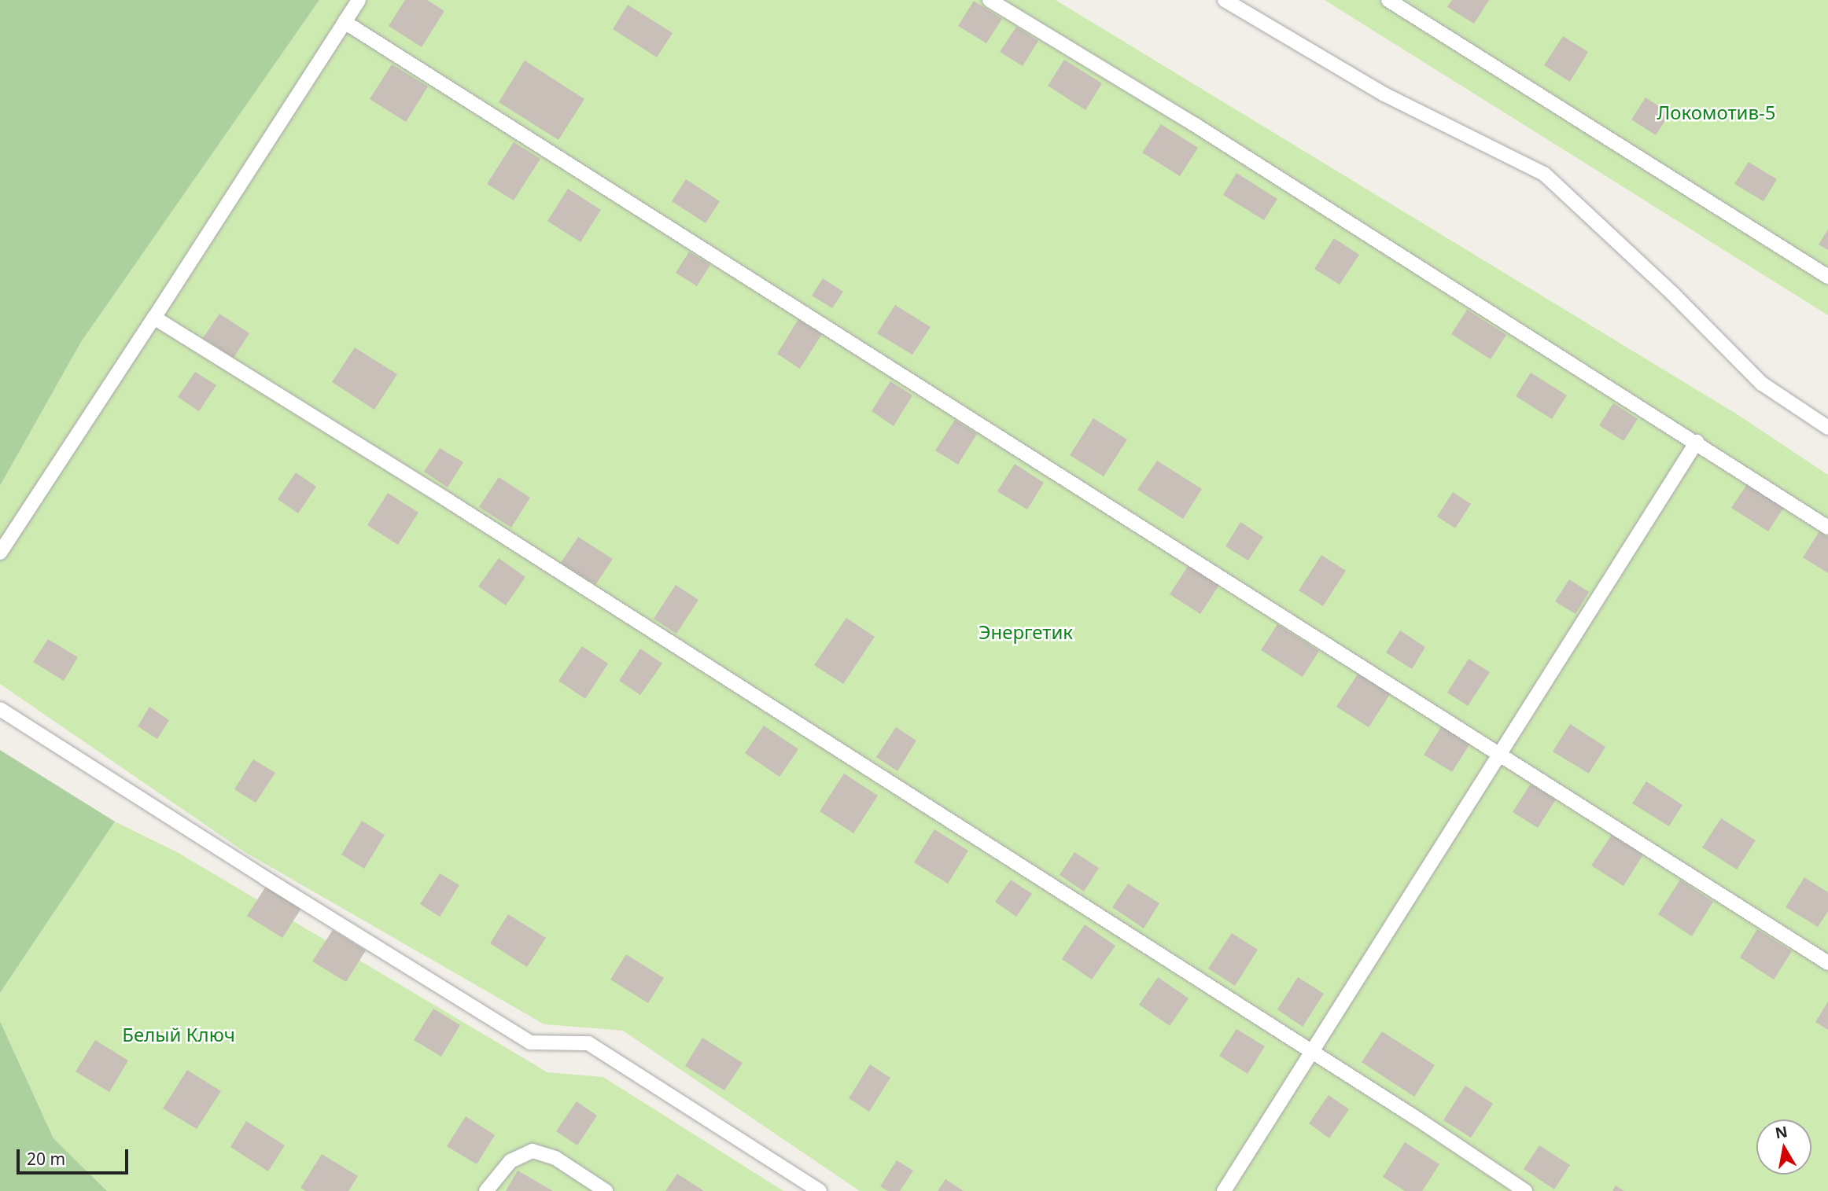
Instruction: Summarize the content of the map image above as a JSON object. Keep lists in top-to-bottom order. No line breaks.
{"parks":["Локомотив-5","Энергетик","Белый Ключ"],"scale_bar":"20 m","north":"top"}
